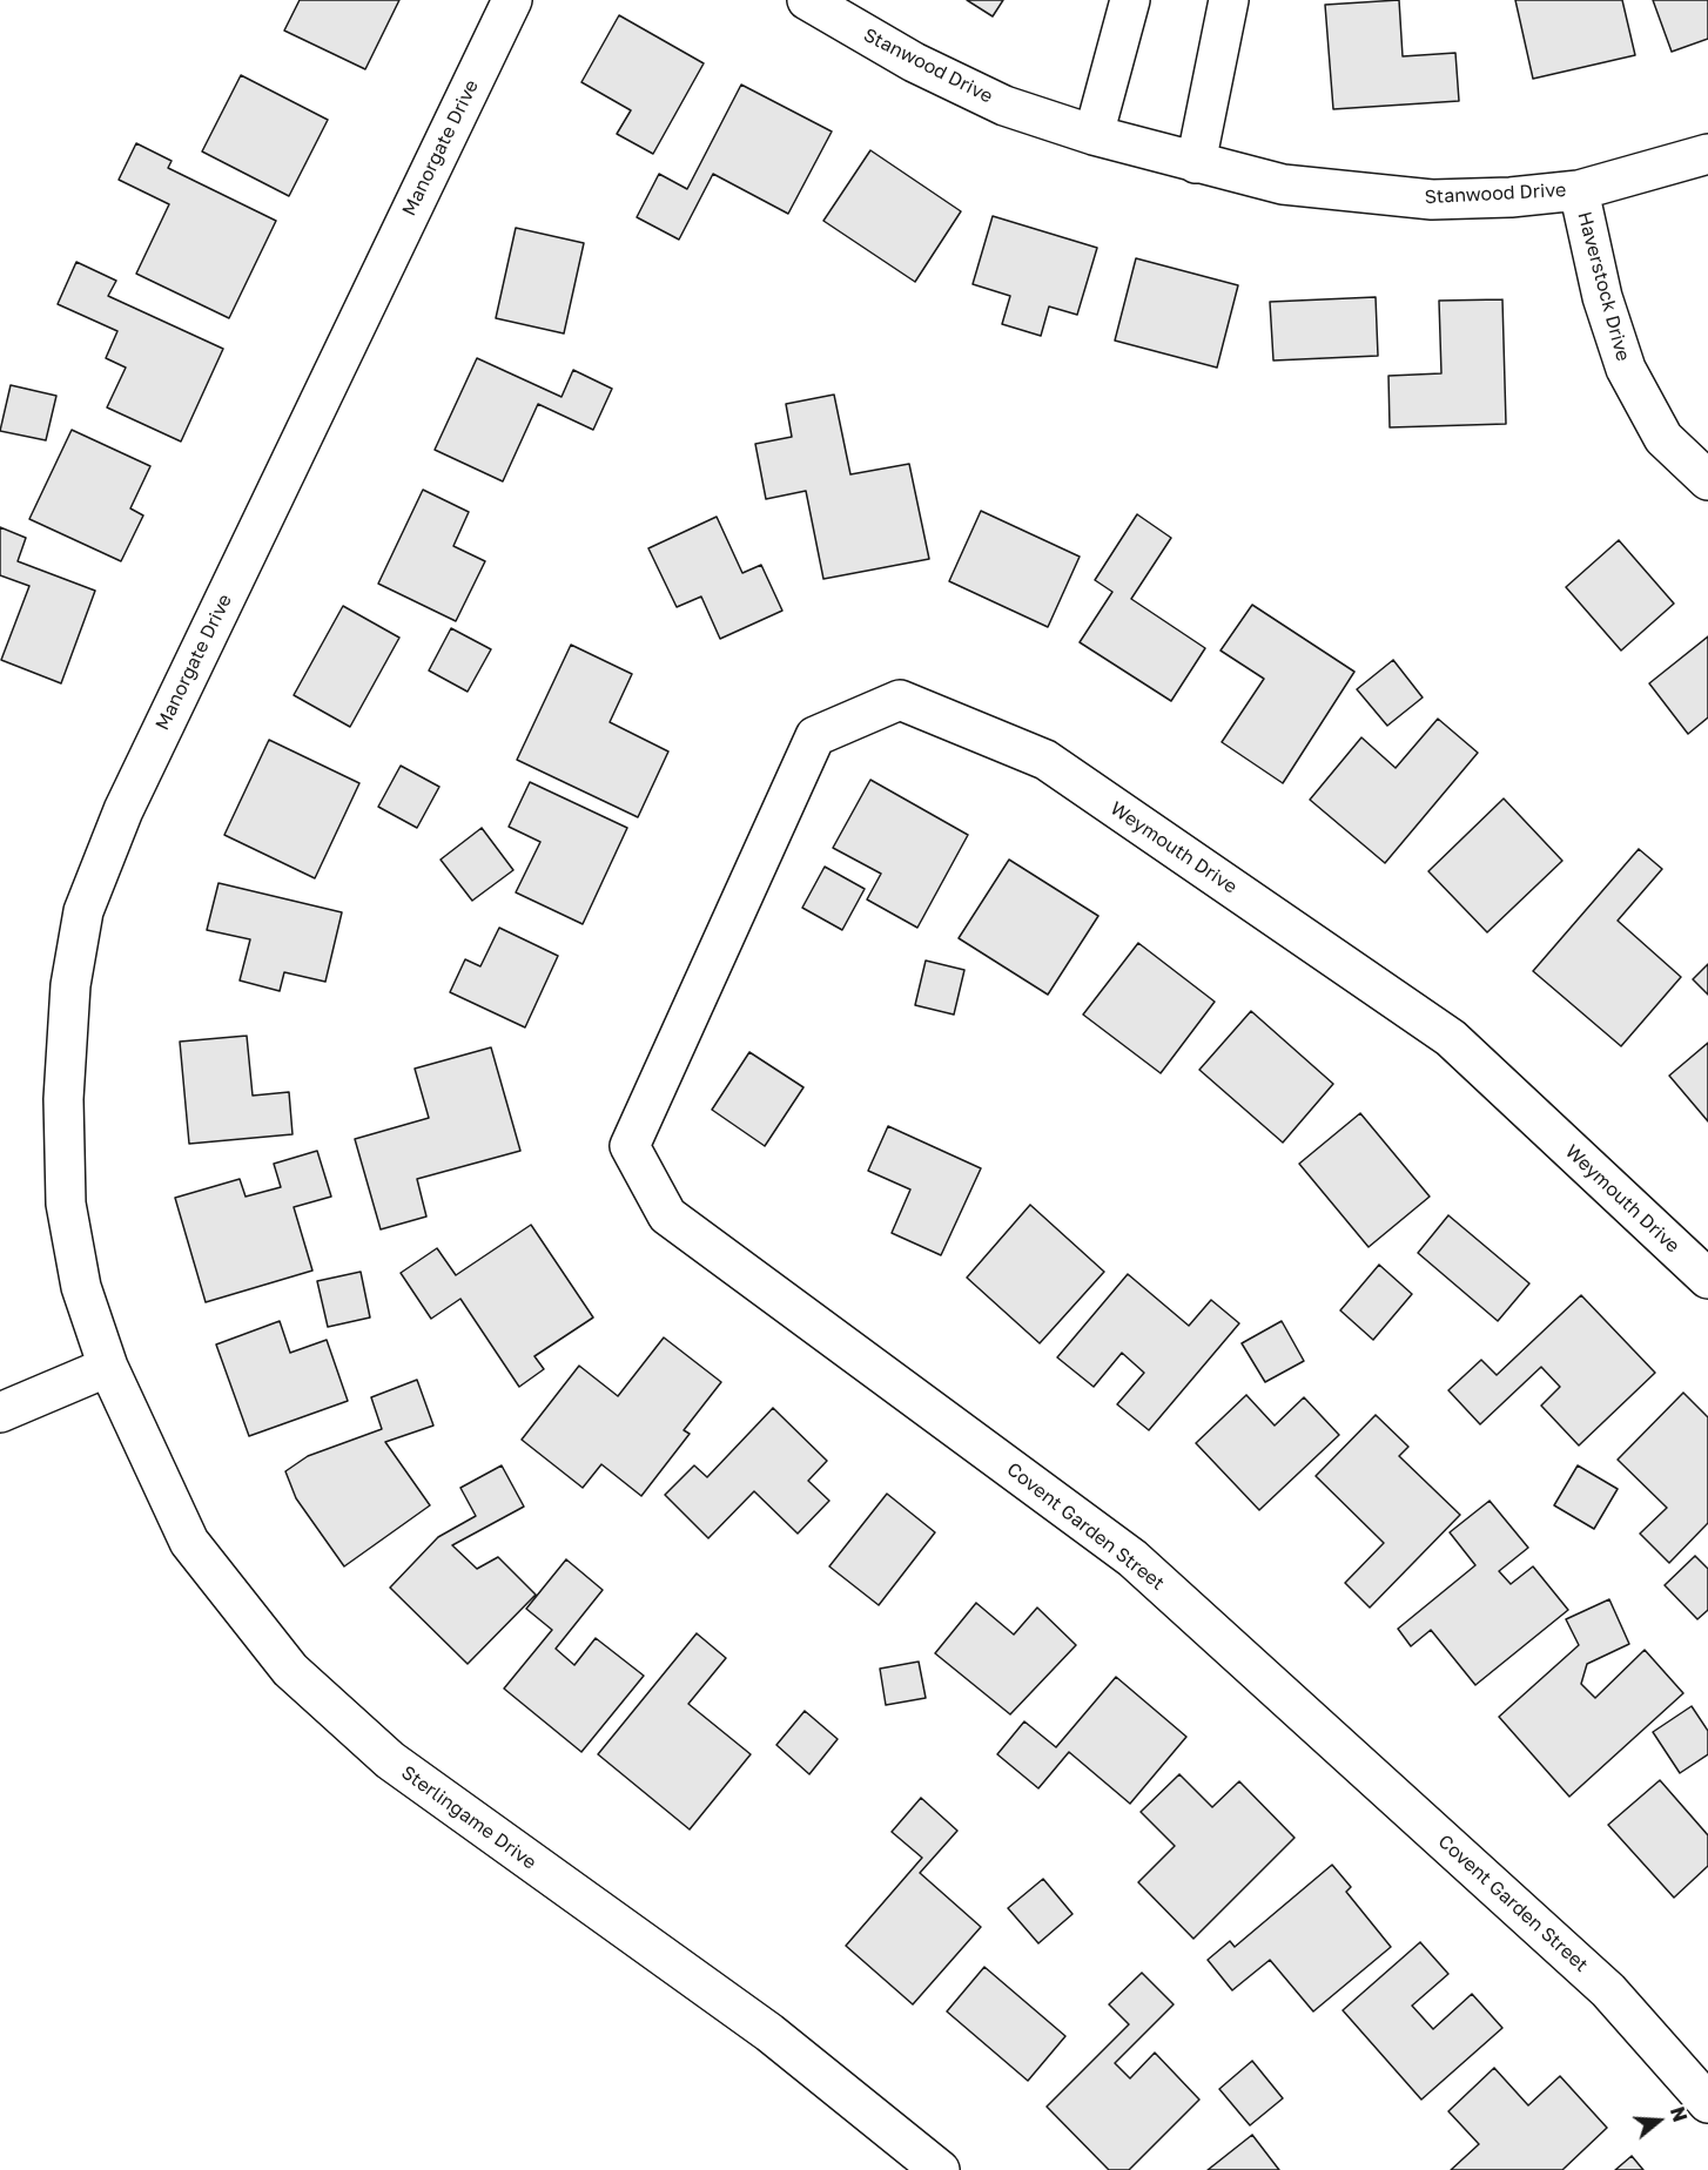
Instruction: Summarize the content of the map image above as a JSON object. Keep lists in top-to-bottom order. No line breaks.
{"streets":{"street":["Stanwood Drive","Manorgate Drive","Haverstock Drive","Weymouth Drive","Covent Garden Street","Sterlingame Drive"]},"crossings":[["Stanwood Drive","Haverstock Drive"],["Manorgate Drive","Sterlingame Drive"],["Weymouth Drive","Covent Garden Street"]],"north":"right"}
